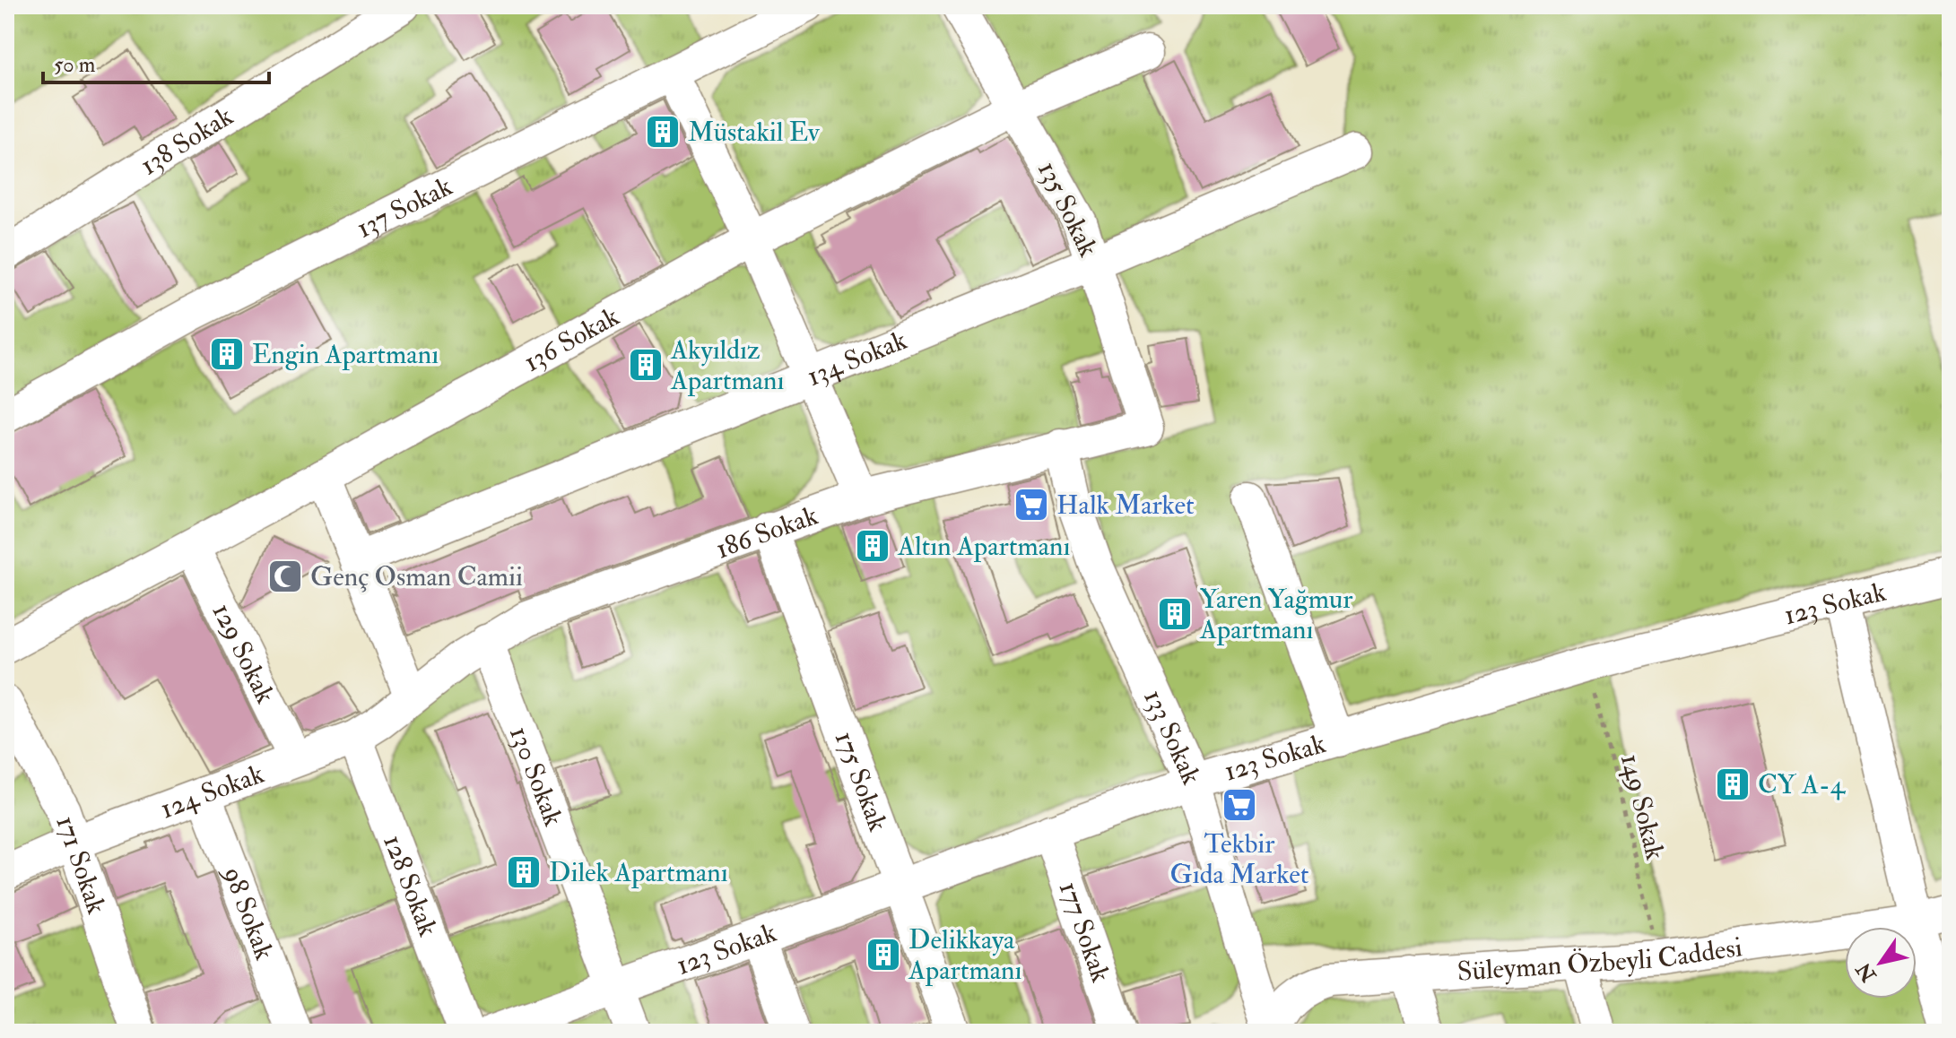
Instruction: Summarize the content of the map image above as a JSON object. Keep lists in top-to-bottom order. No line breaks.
{"streets":{"street":["138 Sokak","137 Sokak","135 Sokak","136 Sokak","134 Sokak","186 Sokak","123 Sokak","129 Sokak","133 Sokak","130 Sokak","175 Sokak","124 Sokak","171 Sokak","128 Sokak","98 Sokak","177 Sokak","Süleyman Özbeyli Caddesi"],"path":["149 Sokak"]},"crossings":[["135 Sokak","136 Sokak"],["135 Sokak","134 Sokak"],["135 Sokak","186 Sokak"],["136 Sokak","129 Sokak"],["186 Sokak","133 Sokak"],["186 Sokak","130 Sokak"],["186 Sokak","175 Sokak"],["186 Sokak","124 Sokak"],["123 Sokak","133 Sokak"],["123 Sokak","130 Sokak"],["123 Sokak","175 Sokak"],["123 Sokak","149 Sokak"],["123 Sokak","177 Sokak"],["129 Sokak","124 Sokak"],["133 Sokak","Süleyman Özbeyli Caddesi"],["124 Sokak","171 Sokak"],["124 Sokak","128 Sokak"],["124 Sokak","98 Sokak"],["149 Sokak","Süleyman Özbeyli Caddesi"]],"places":{"building":["Müstakil Ev","Engin Apartmanı","Akyıldız Apartmanı","Altın Apartmanı","Yaren Yağmur Apartmanı","CY A-4","Dilek Apartmanı","Delikkaya Apartmanı"],"supermarket":["Halk Market","Tekbir Gıda Market"],"mosque":["Genç Osman Camii"]},"scale_bar":"50 m","north":"bottom left"}
